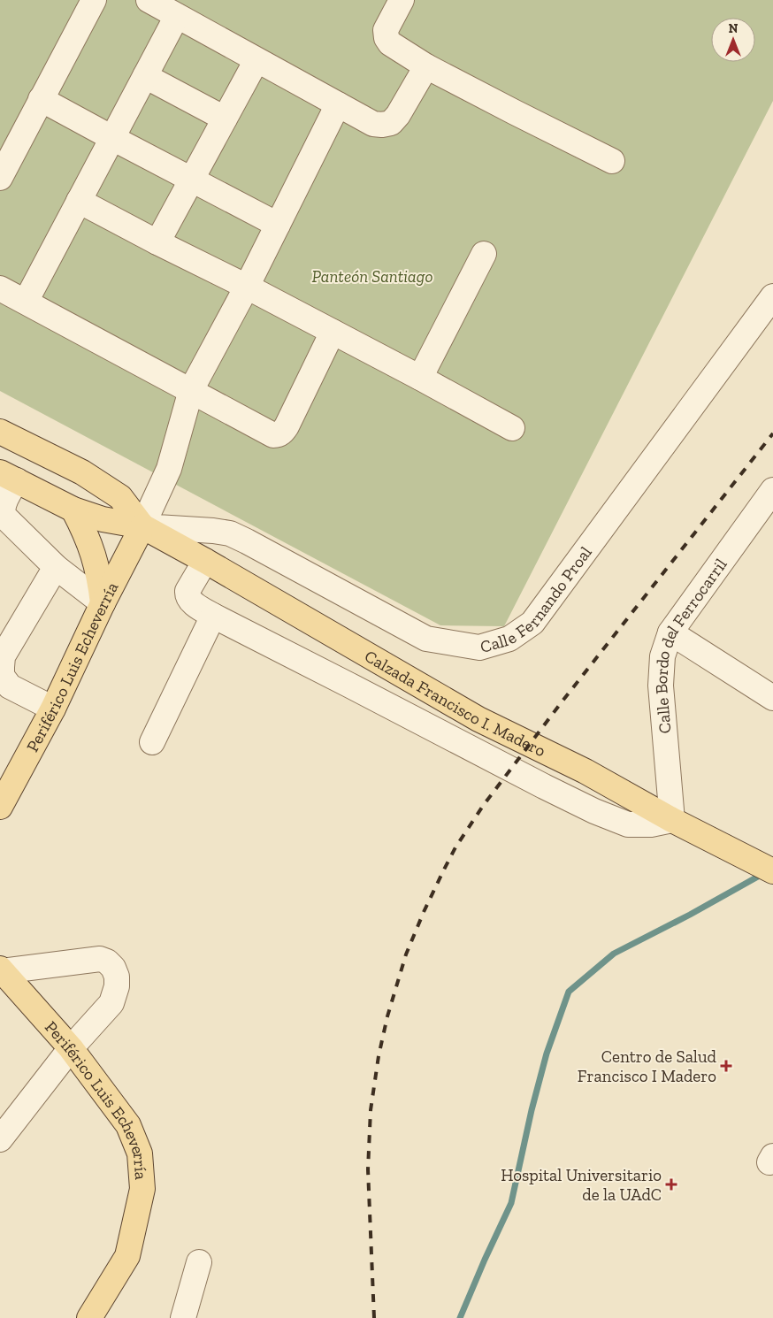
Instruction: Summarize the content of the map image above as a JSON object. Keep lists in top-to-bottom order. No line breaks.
{"streets":{"main road":["Periférico Luis Echeverría","Calzada Francisco I. Madero"],"street":["Calle Fernando Proal","Calle Bordo del Ferrocarril"]},"crossings":[["Calle Fernando Proal","Periférico Luis Echeverría"],["Calle Fernando Proal","Calzada Francisco I. Madero"],["Calle Bordo del Ferrocarril","Calzada Francisco I. Madero"],["Periférico Luis Echeverría","Calzada Francisco I. Madero"]],"parks":["Panteón Santiago"],"places":{"health":["Centro de Salud Francisco I Madero","Hospital Universitario de la UAdC"]},"north":"top"}
